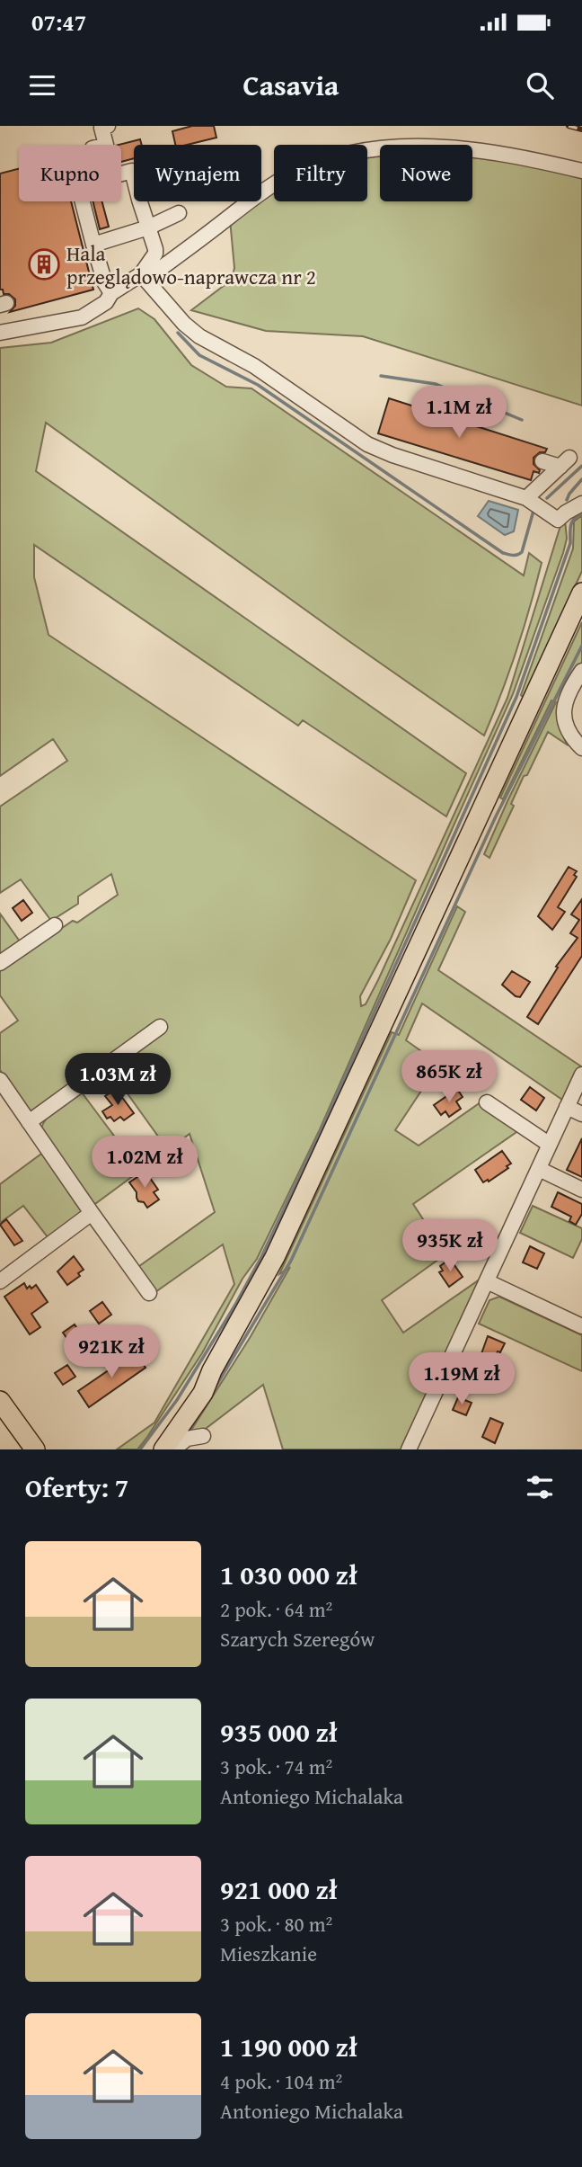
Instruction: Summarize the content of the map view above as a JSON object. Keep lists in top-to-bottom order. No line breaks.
{"places":{"building":["Hala przeglądowo-naprawcza nr 2"]},"page":{"status":"07:47","header":"Casavia","chip":["Kupno","Wynajem","Filtry","Nowe"],"price":["1.1M zł","865K zł","1.03M zł","1.02M zł","935K zł","921K zł","1.19M zł"],"heading":"Oferty: 7","list":[{"name":"1 030 000 zł","note":"2 pok. · 64 m² · Szarych Szeregów"},{"name":"935 000 zł","note":"3 pok. · 74 m² · Antoniego Michalaka"},{"name":"921 000 zł","note":"3 pok. · 80 m² · Mieszkanie"},{"name":"1 190 000 zł","note":"4 pok. · 104 m² · Antoniego Michalaka"}]}}
